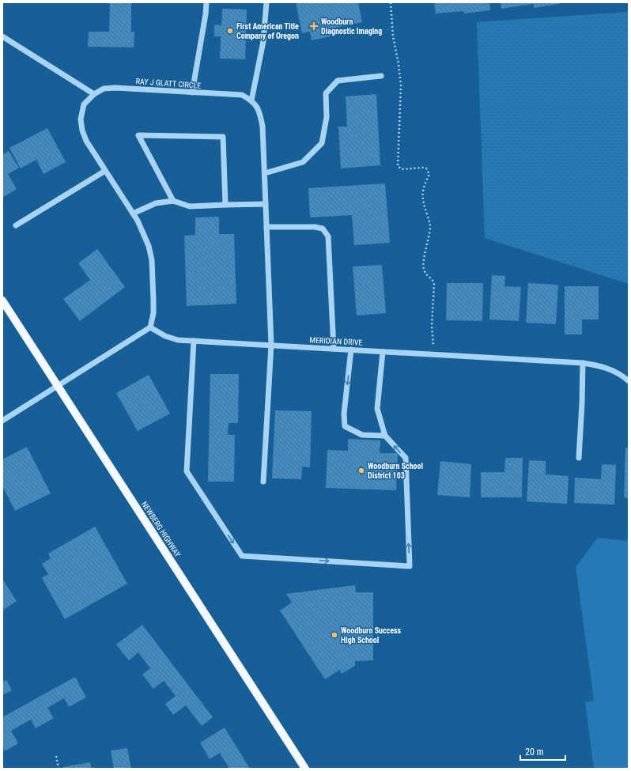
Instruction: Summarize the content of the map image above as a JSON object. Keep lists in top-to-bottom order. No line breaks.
{"streets":{"main road":["NEWBERG HIGHWAY"],"street":["RAY J GLATT CIRCLE","MERIDIAN DRIVE"]},"crossings":[["RAY J GLATT CIRCLE","MERIDIAN DRIVE"]],"places":{"health":["Woodburn Diagnostic Imaging"],"other":["First American Title Company of Oregon","Woodburn School District 103","Woodburn Success High School"]},"scale_bar":"20 m"}
